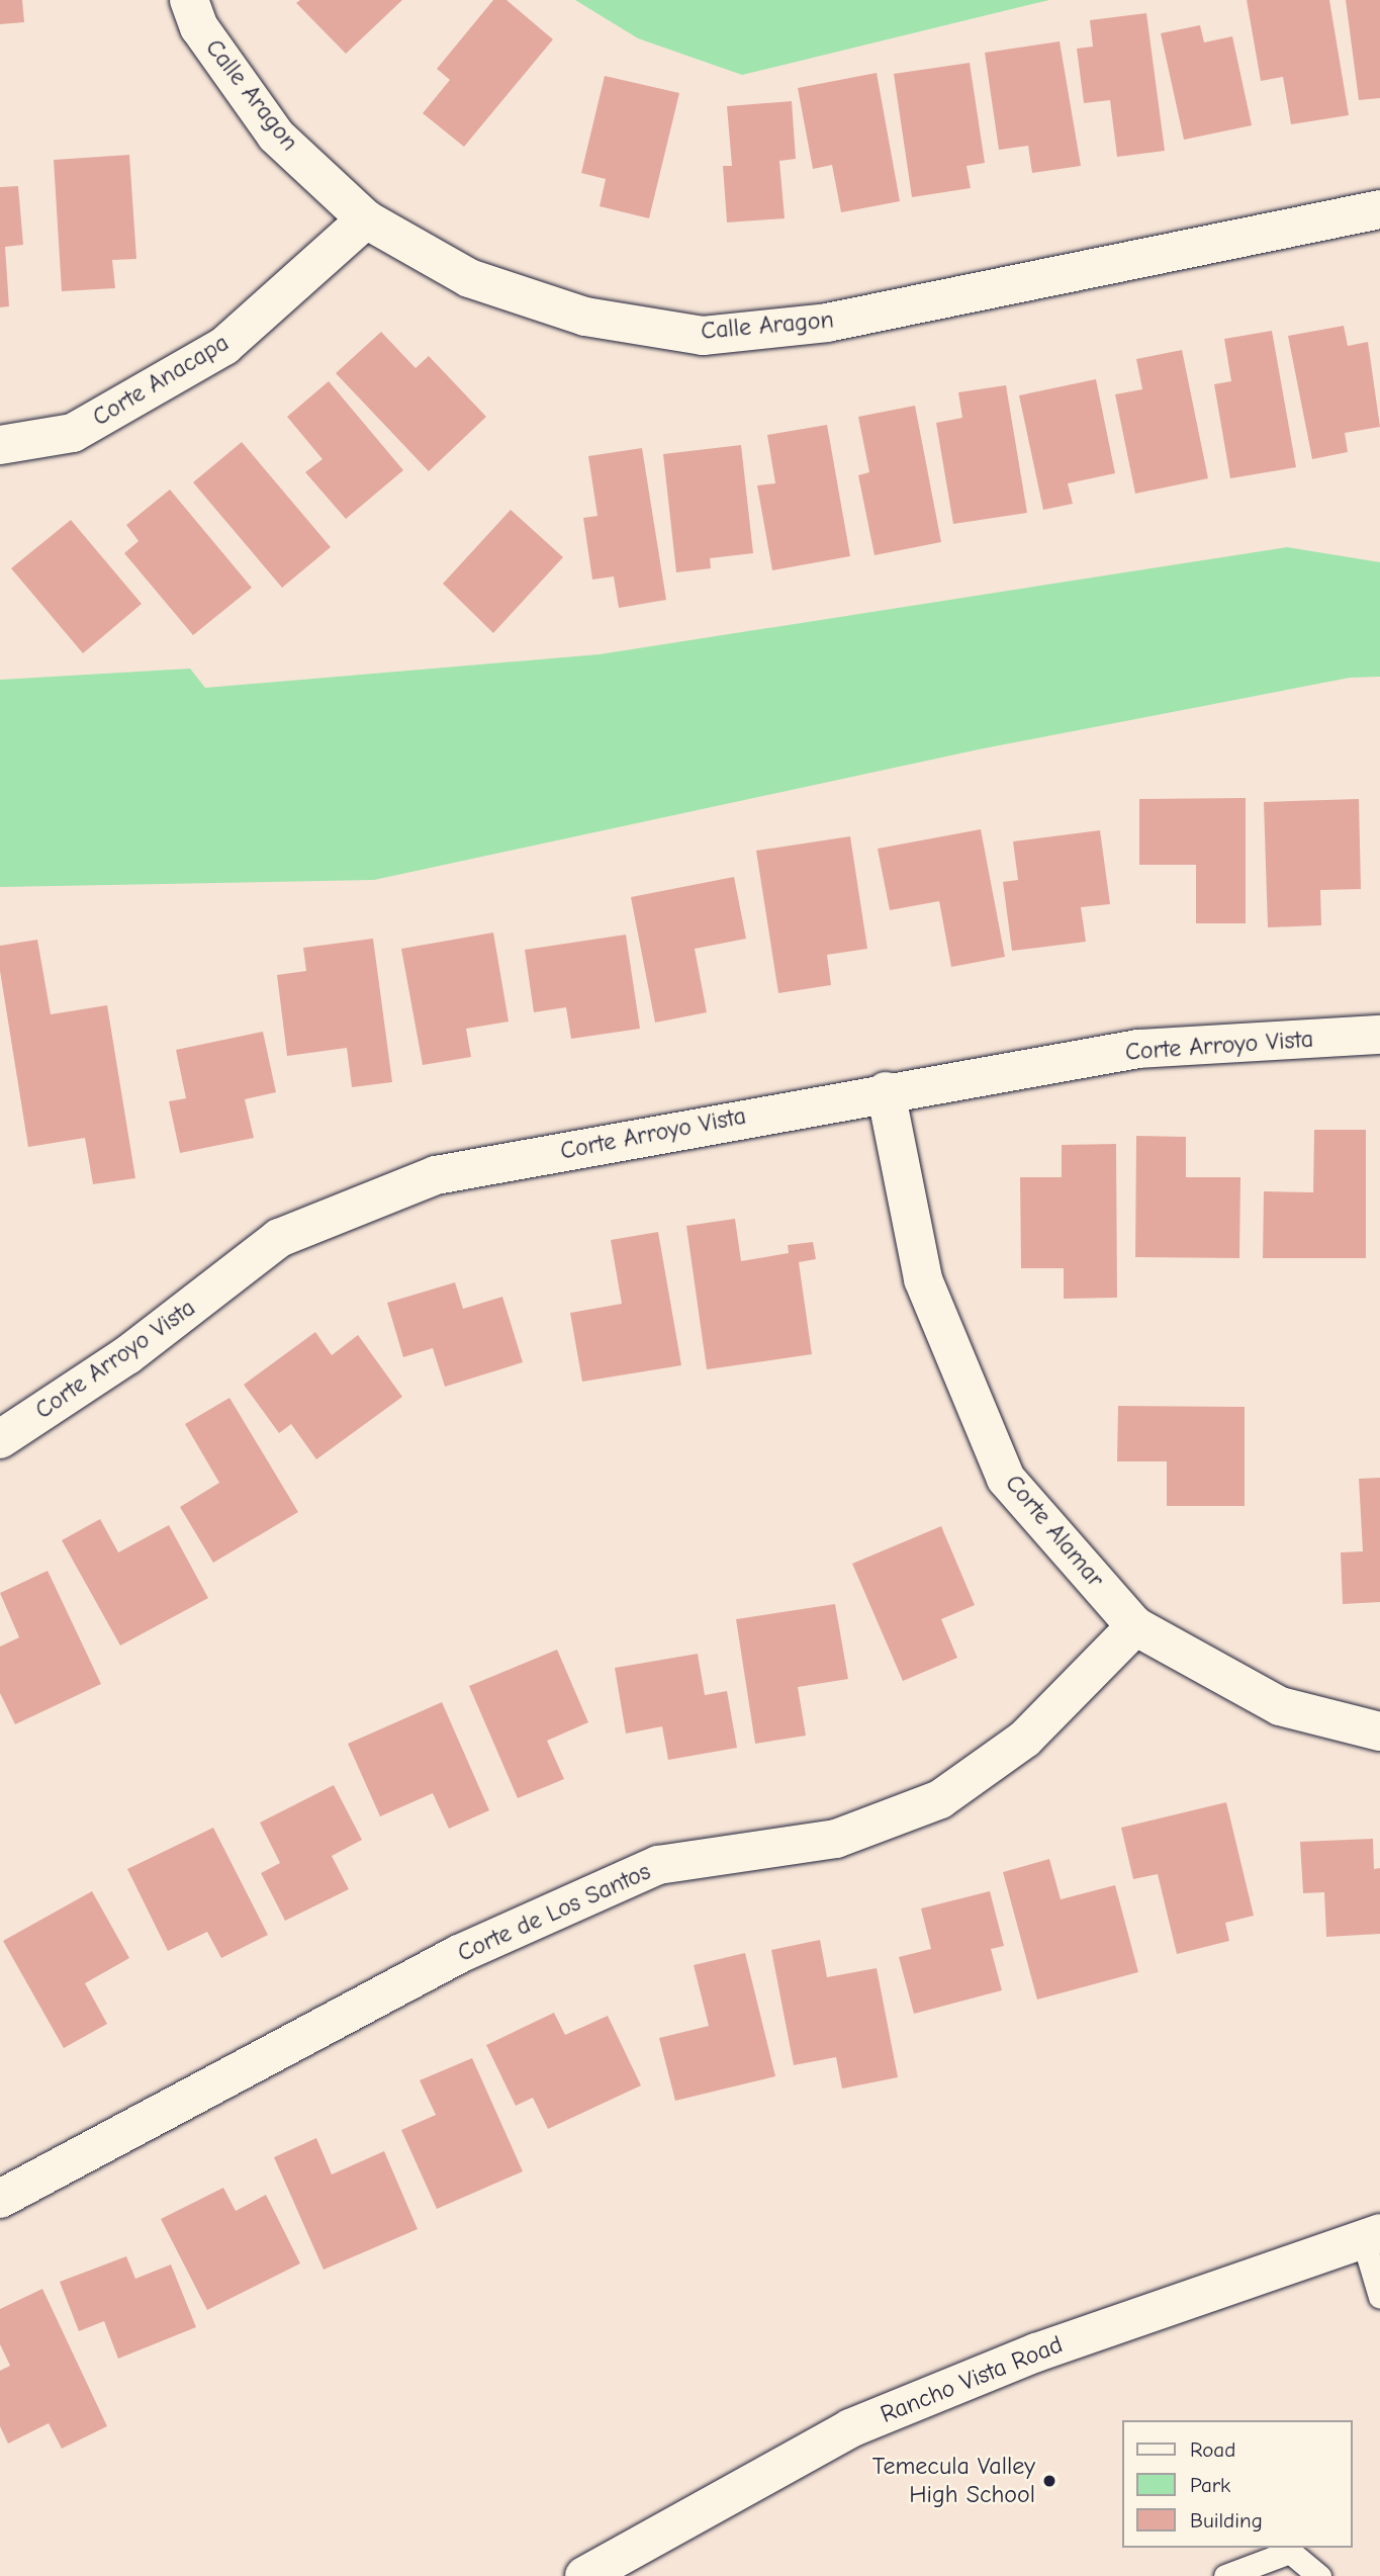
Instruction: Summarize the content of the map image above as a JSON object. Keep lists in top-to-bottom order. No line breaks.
{"streets":{"street":["Calle Aragon","Corte Anacapa","Corte Arroyo Vista","Corte Alamar","Corte de Los Santos","Rancho Vista Road"]},"crossings":[["Calle Aragon","Corte Anacapa"],["Corte Arroyo Vista","Corte Alamar"],["Corte Alamar","Corte de Los Santos"]],"places":["Temecula Valley High School"],"legend":["Road","Park","Building"]}
